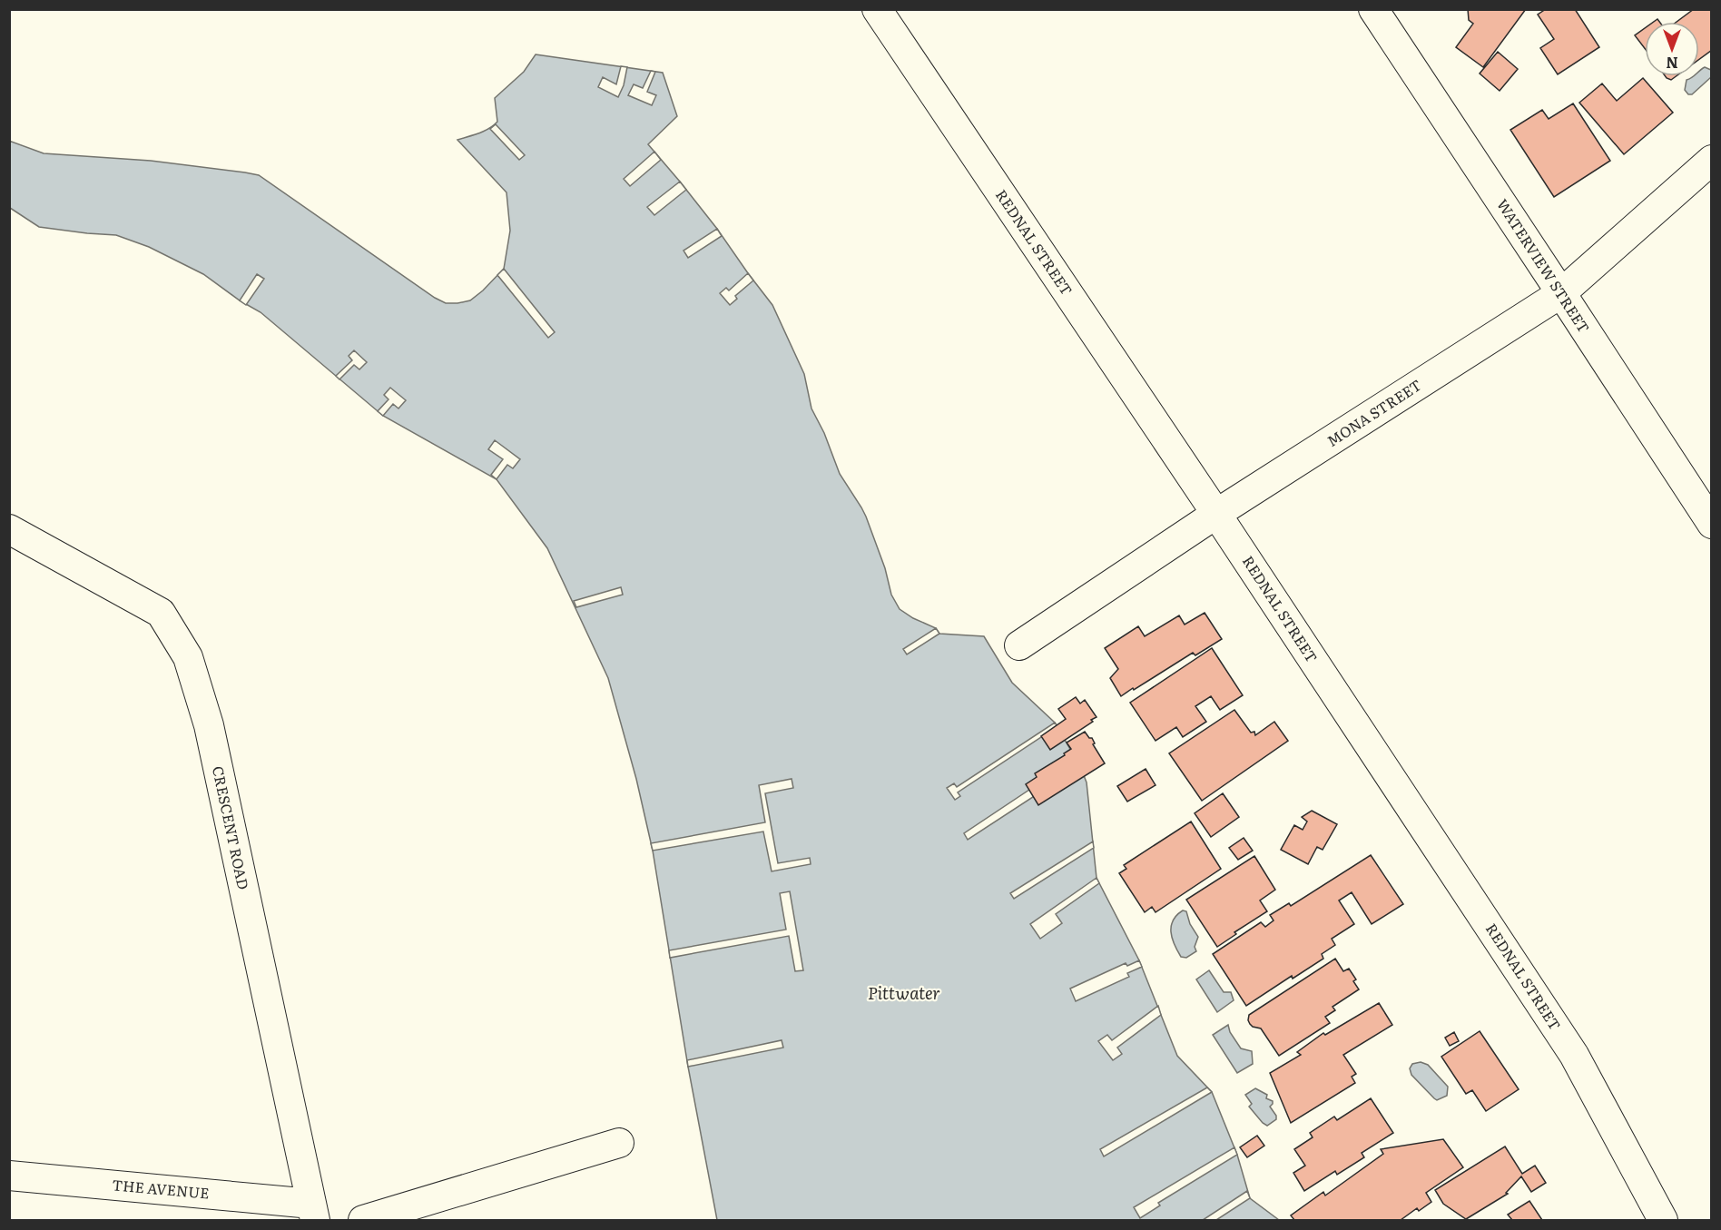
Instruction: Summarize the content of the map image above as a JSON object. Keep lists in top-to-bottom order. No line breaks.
{"streets":{"street":["REDNAL STREET","WATERVIEW STREET","MONA STREET","CRESCENT ROAD","THE AVENUE"]},"crossings":[["REDNAL STREET","MONA STREET"],["WATERVIEW STREET","MONA STREET"],["CRESCENT ROAD","THE AVENUE"]],"water":["Pittwater"],"north":"bottom"}
